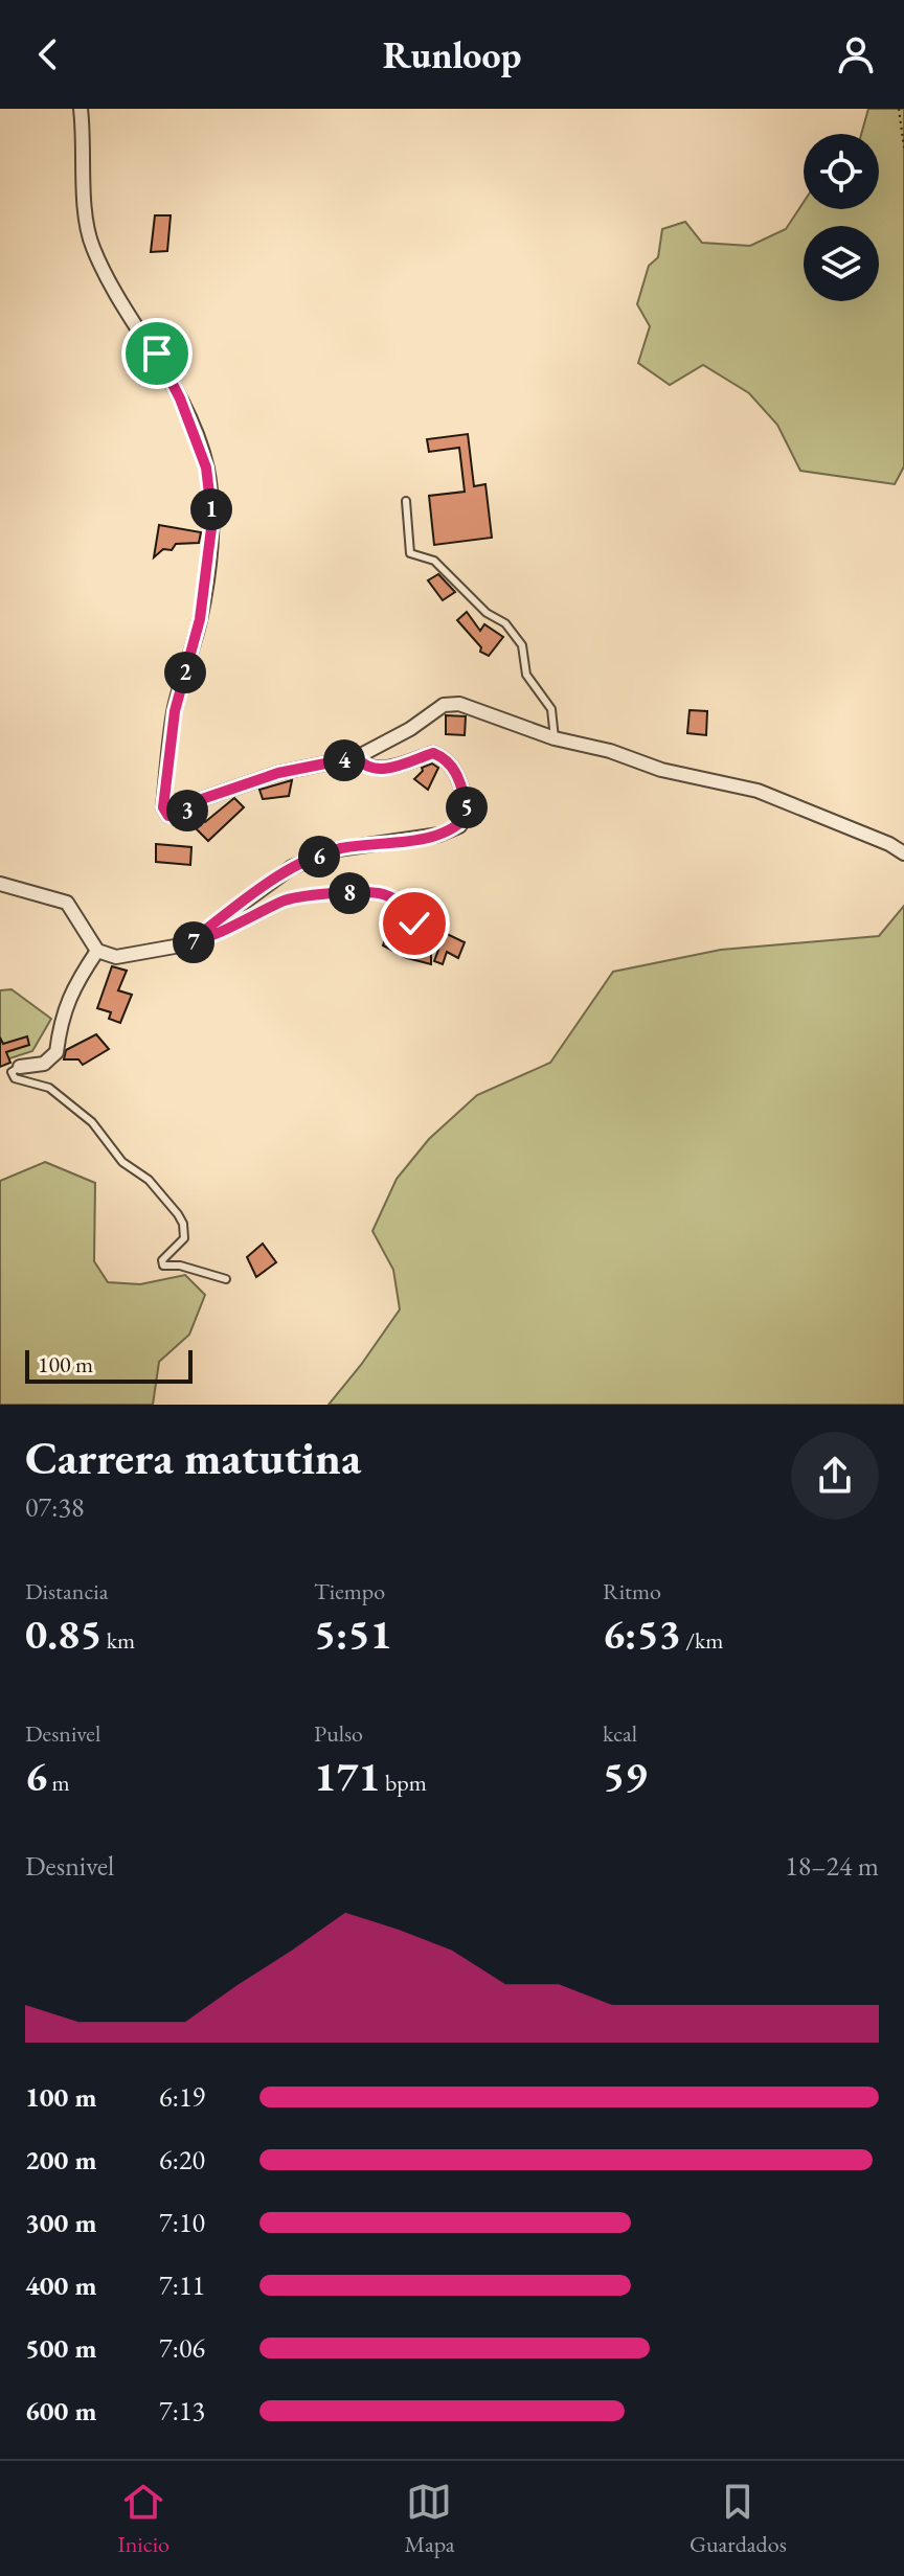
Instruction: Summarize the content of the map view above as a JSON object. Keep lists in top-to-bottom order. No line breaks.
{"scale_bar":"100 m","page":{"header":"Runloop","pins":["1","2","4","5","3","6","8","7"],"scale":"100 m","heading":["Carrera matutina","07:38"],"stats":[["Distancia","0.85 km"],["Tiempo","5:51"],["Ritmo","6:53 /km"],["Desnivel","6 m"],["Pulso","171 bpm"],["kcal","59"]],"chart":["Desnivel","18–24 m"],"list":[{"name":"100 m","note":"6:19"},{"name":"200 m","note":"6:20"},{"name":"300 m","note":"7:10"},{"name":"400 m","note":"7:11"},{"name":"500 m","note":"7:06"},{"name":"600 m","note":"7:13"}],"tabs":["Inicio","Mapa","Guardados"]}}
